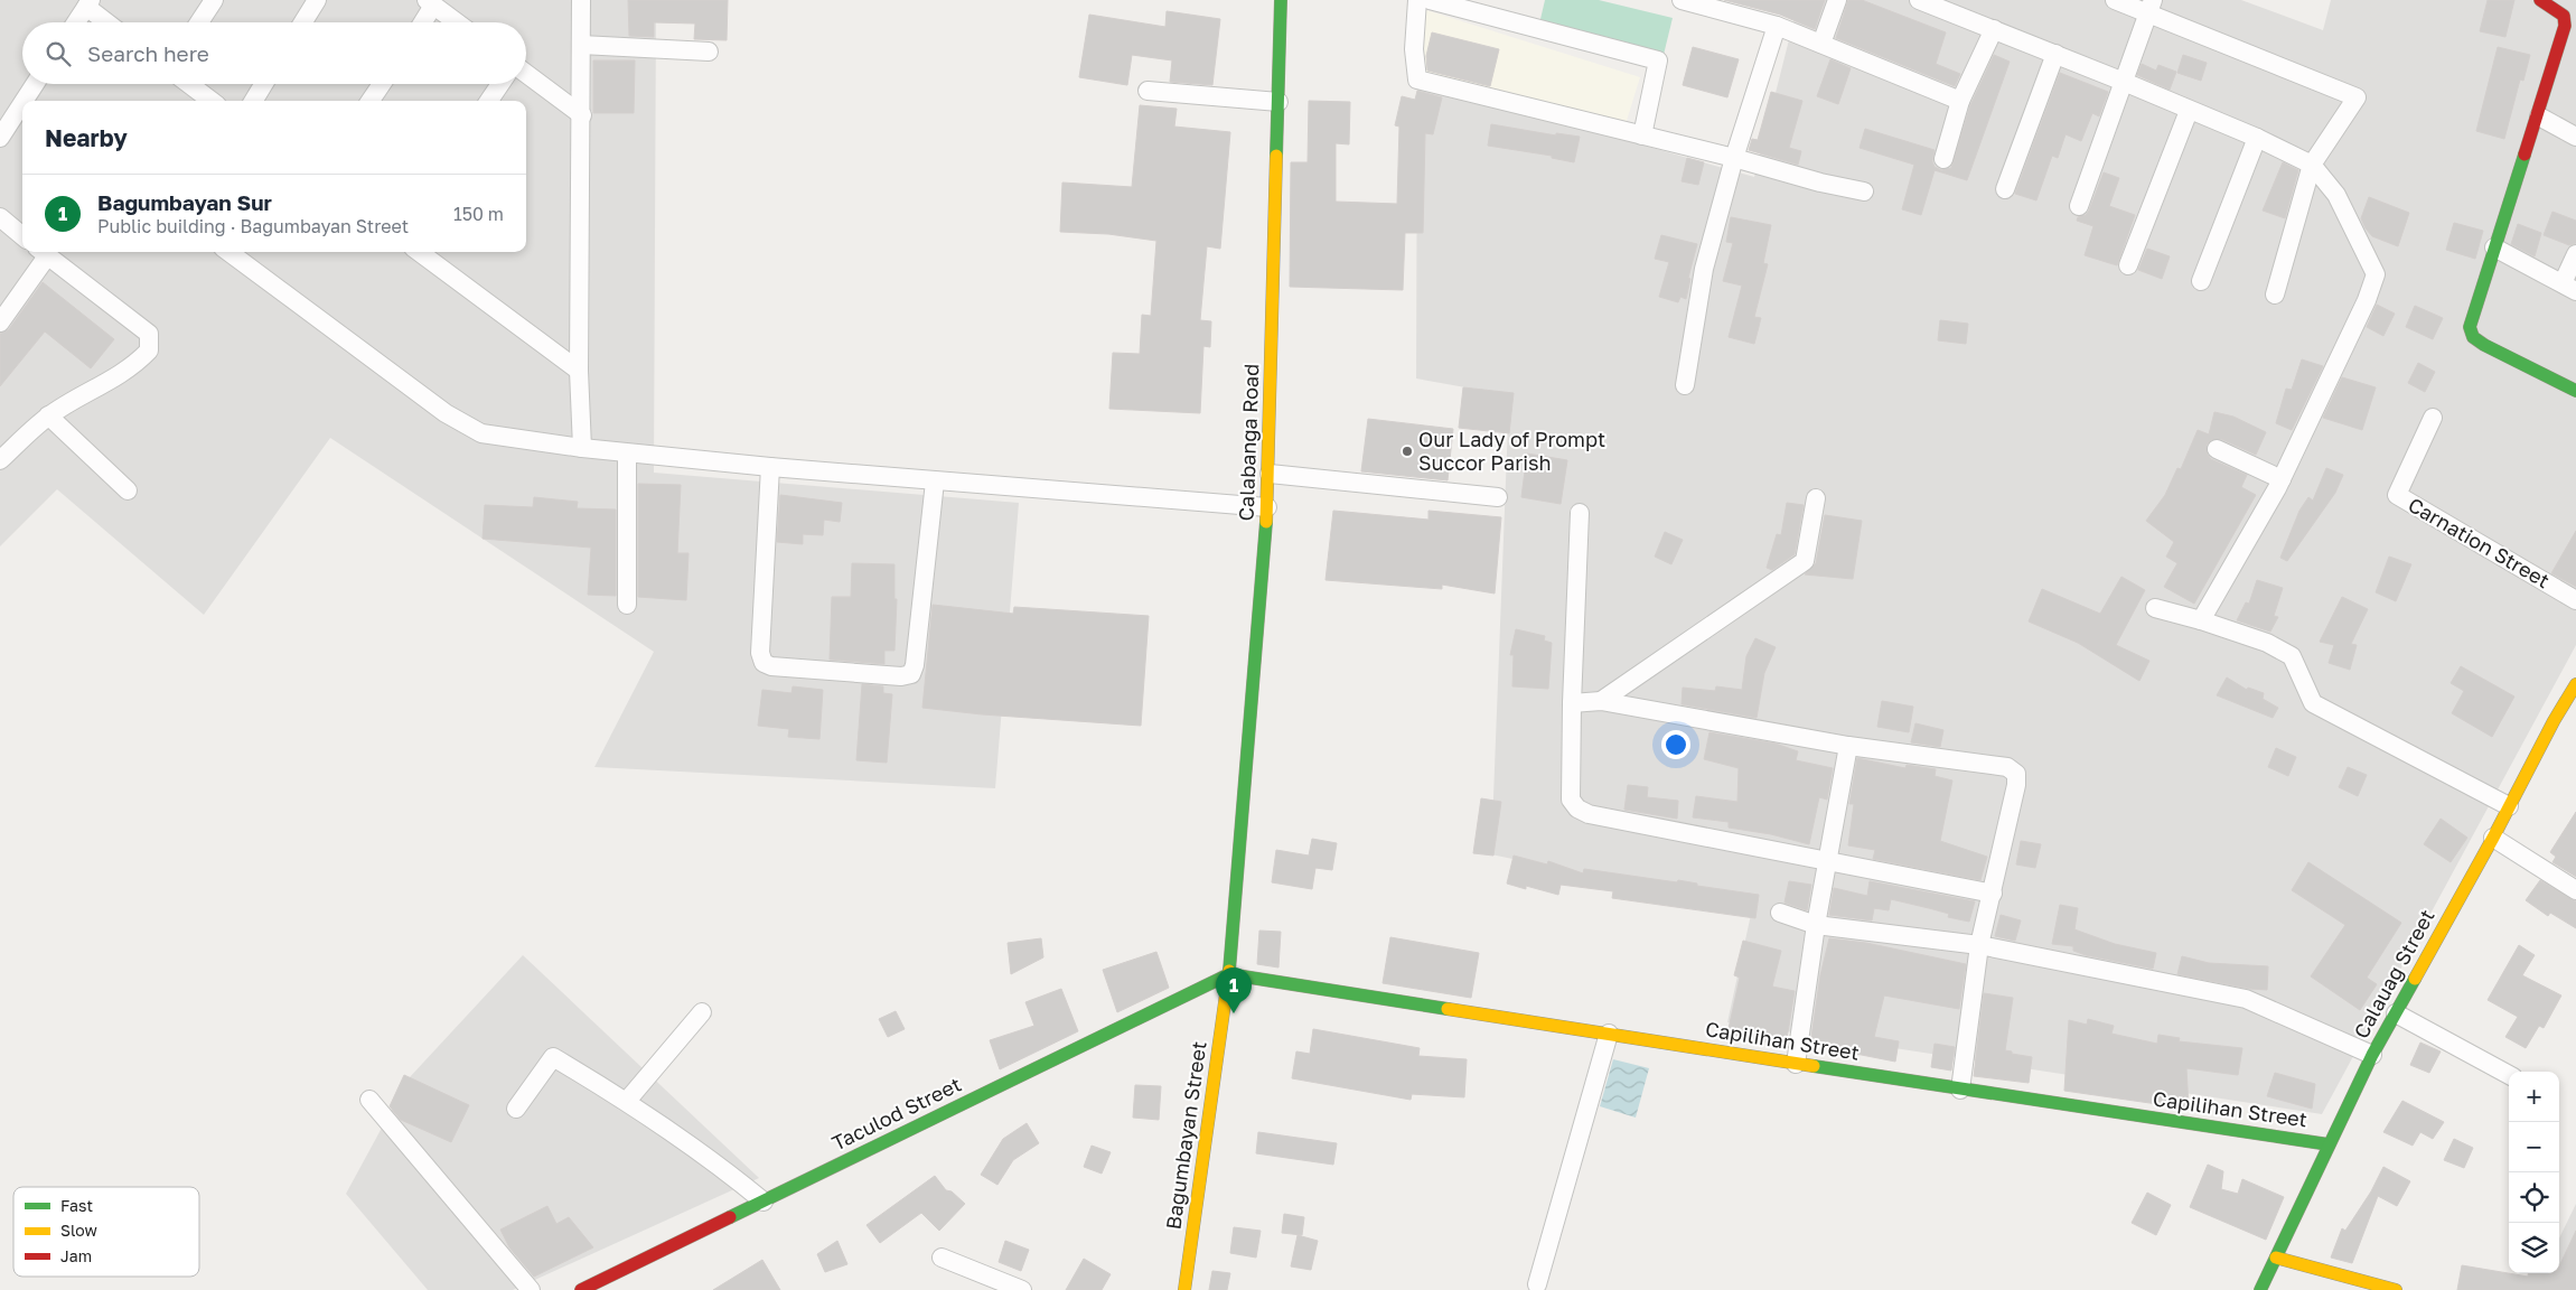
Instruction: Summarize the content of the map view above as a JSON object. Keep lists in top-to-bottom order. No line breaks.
{"streets":{"street":["Calabanga Road","Carnation Street","Calauag Street","Capilihan Street","Taculod Street","Bagumbayan Street"]},"crossings":[["Calabanga Road","Bagumbayan Street"],["Calauag Street","Capilihan Street"],["Capilihan Street","Taculod Street"],["Capilihan Street","Bagumbayan Street"],["Taculod Street","Bagumbayan Street"]],"places":["Our Lady of Prompt Succor Parish"],"legend":["Fast","Slow","Jam"],"page":{"search":"Search here","heading":"Nearby","list":[{"mark":"1","name":"Bagumbayan Sur","note":"Public building · Bagumbayan Street","value":"150 m"}],"pins":"1","map_buttons":["+","−"]}}
